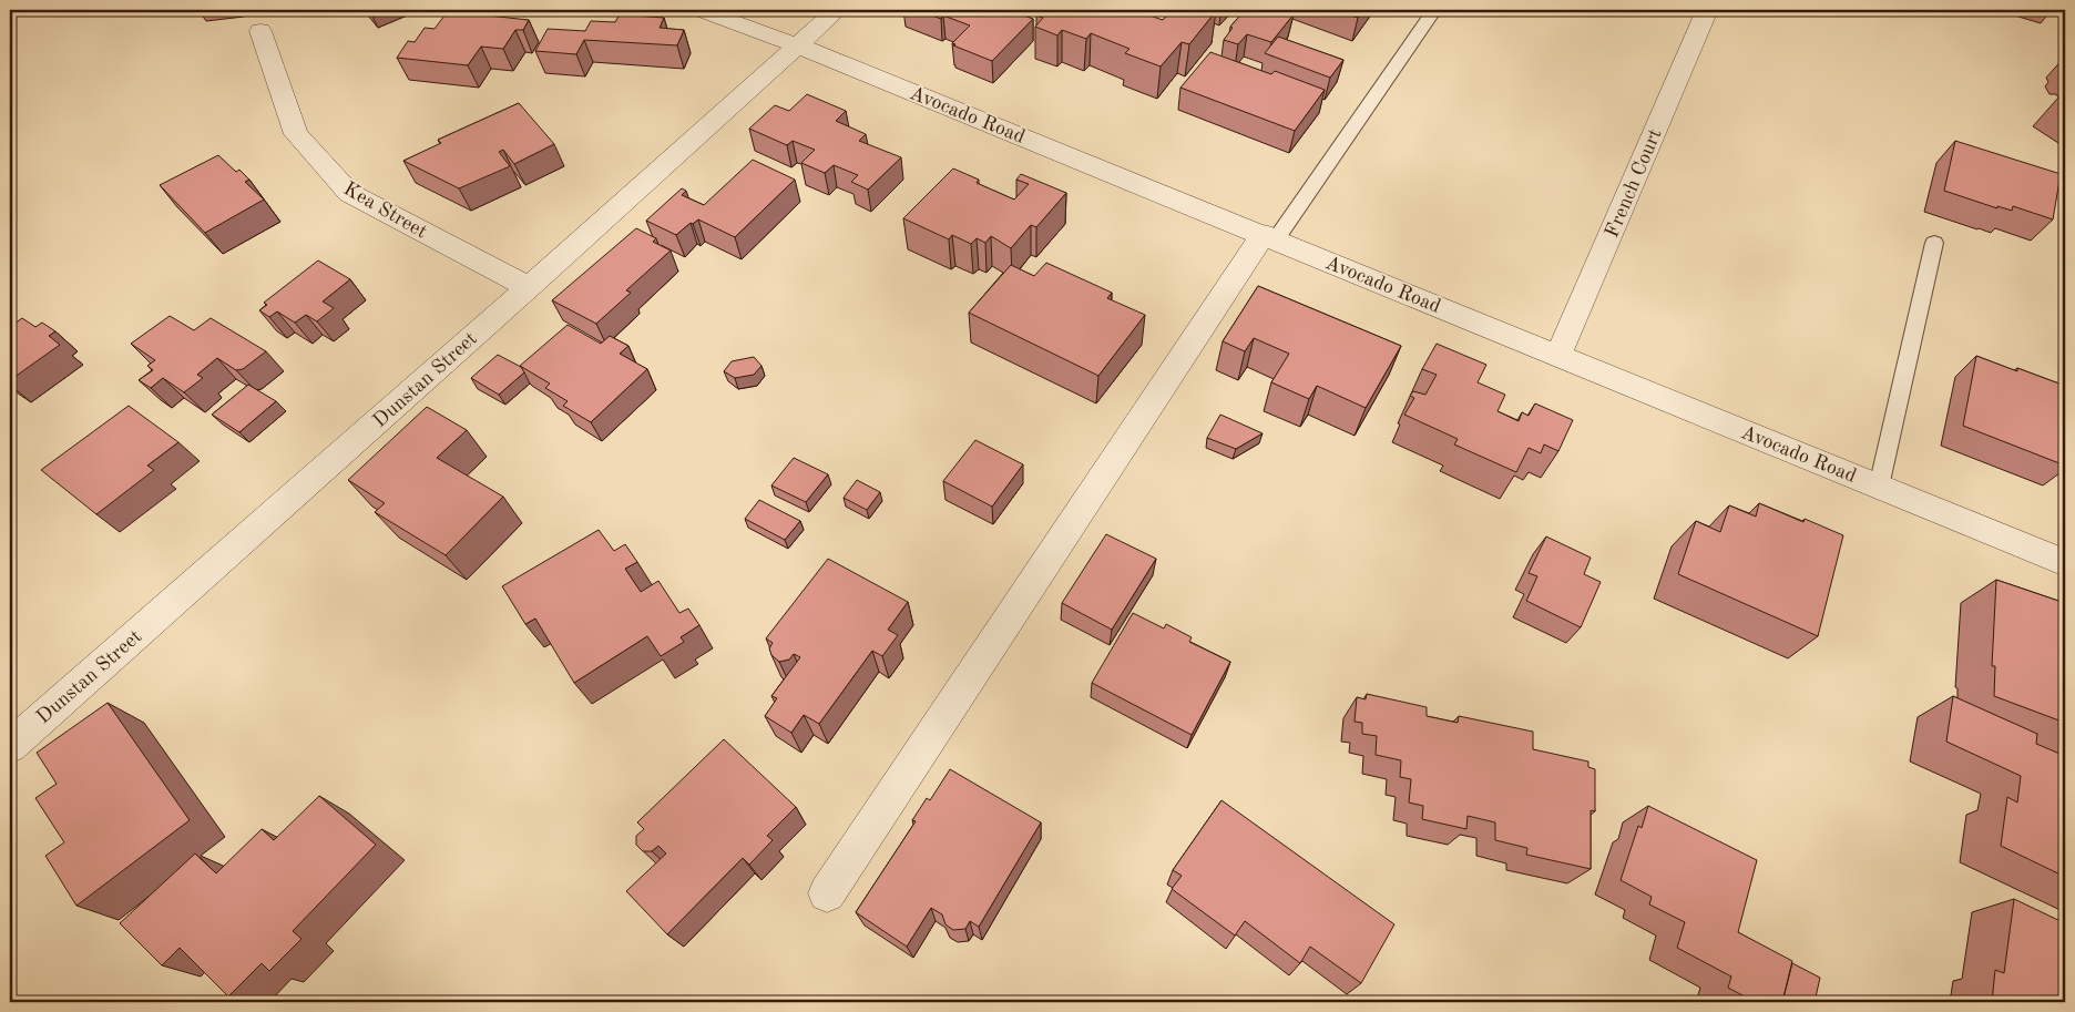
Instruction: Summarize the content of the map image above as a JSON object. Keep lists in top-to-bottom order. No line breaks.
{"streets":{"street":["Avocado Road","French Court","Kea Street","Dunstan Street"]},"crossings":[["Avocado Road","French Court"],["Avocado Road","Dunstan Street"],["Kea Street","Dunstan Street"]]}
